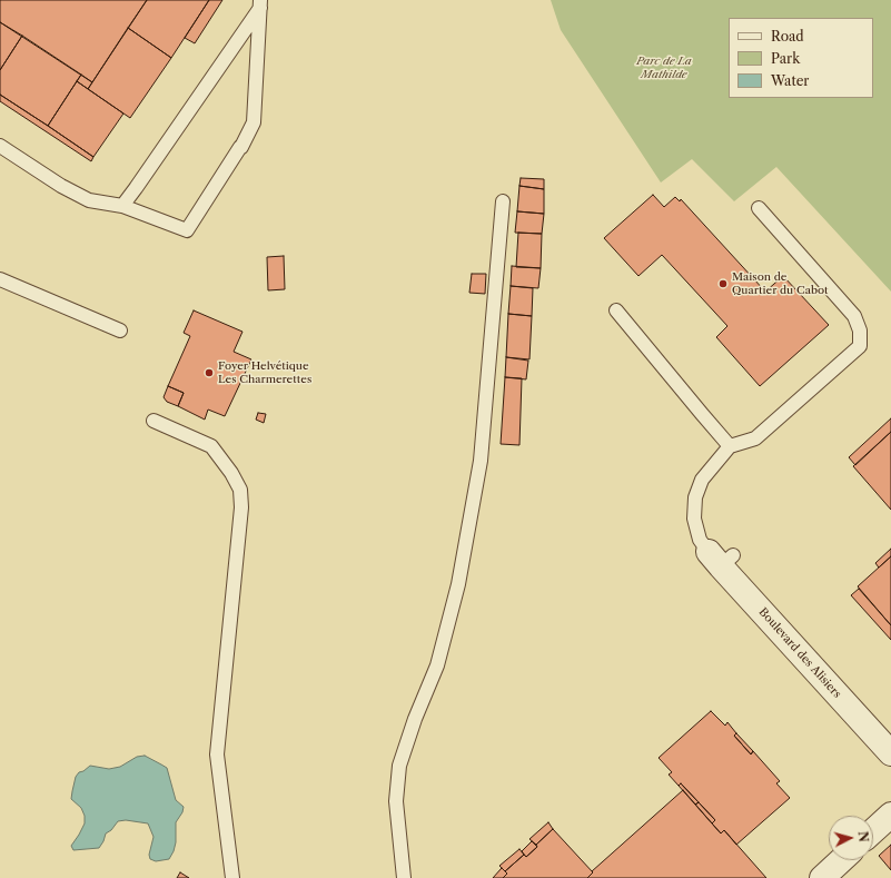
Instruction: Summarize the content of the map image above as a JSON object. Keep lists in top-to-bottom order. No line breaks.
{"streets":{"street":["Boulevard des Alisiers"]},"parks":["Parc de La Mathilde"],"places":["Maison de Quartier du Cabot","Foyer Helvétique Les Charmerettes"],"legend":["Road","Park","Water"],"north":"right"}
